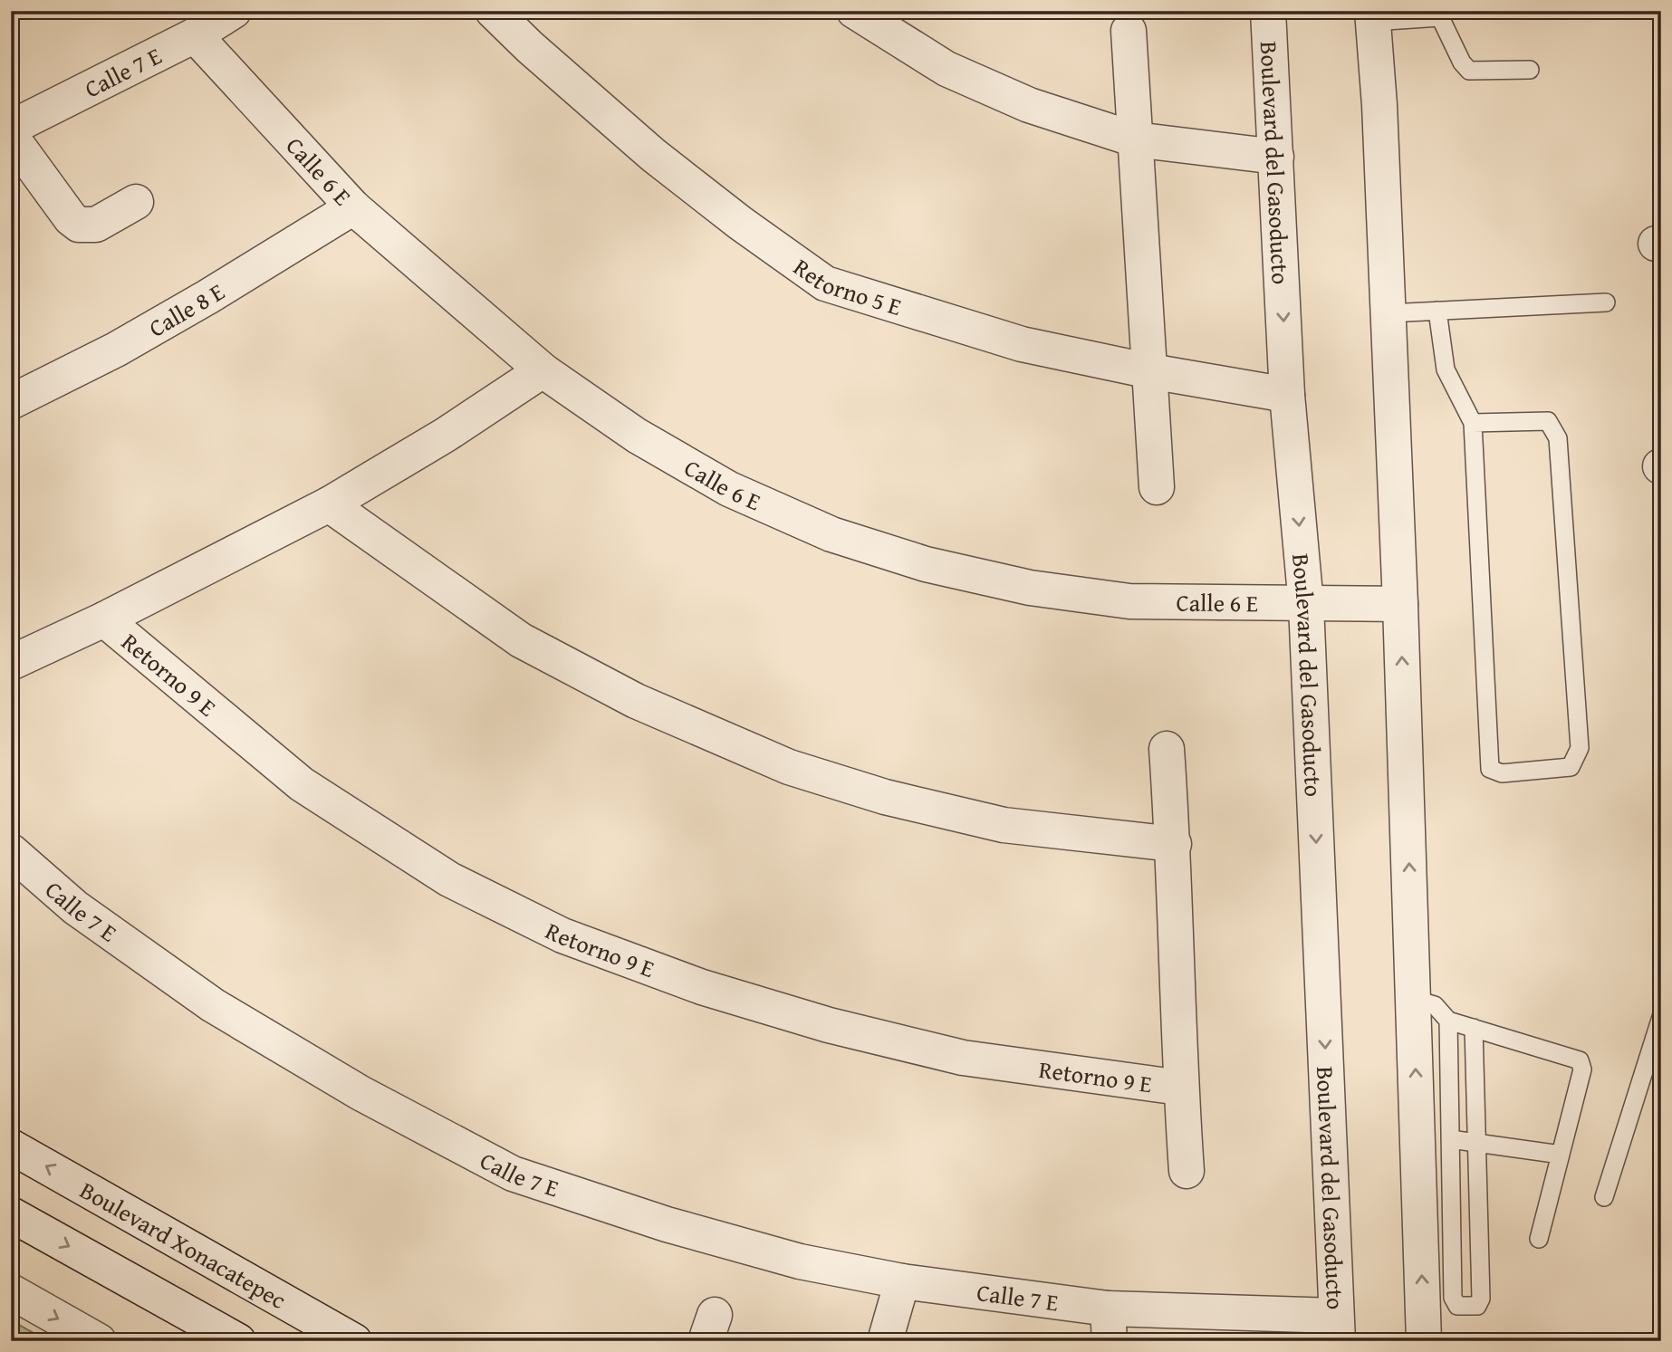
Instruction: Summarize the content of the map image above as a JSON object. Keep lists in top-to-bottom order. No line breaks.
{"streets":{"street":["Calle 7 E","Boulevard del Gasoducto","Calle 6 E","Retorno 5 E","Calle 8 E","Retorno 9 E","Boulevard Xonacatepec"]},"crossings":[["Calle 7 E","Boulevard del Gasoducto"],["Calle 7 E","Calle 6 E"],["Boulevard del Gasoducto","Calle 6 E"],["Boulevard del Gasoducto","Retorno 5 E"],["Calle 6 E","Calle 8 E"],["Calle 6 E","Retorno 9 E"]]}
